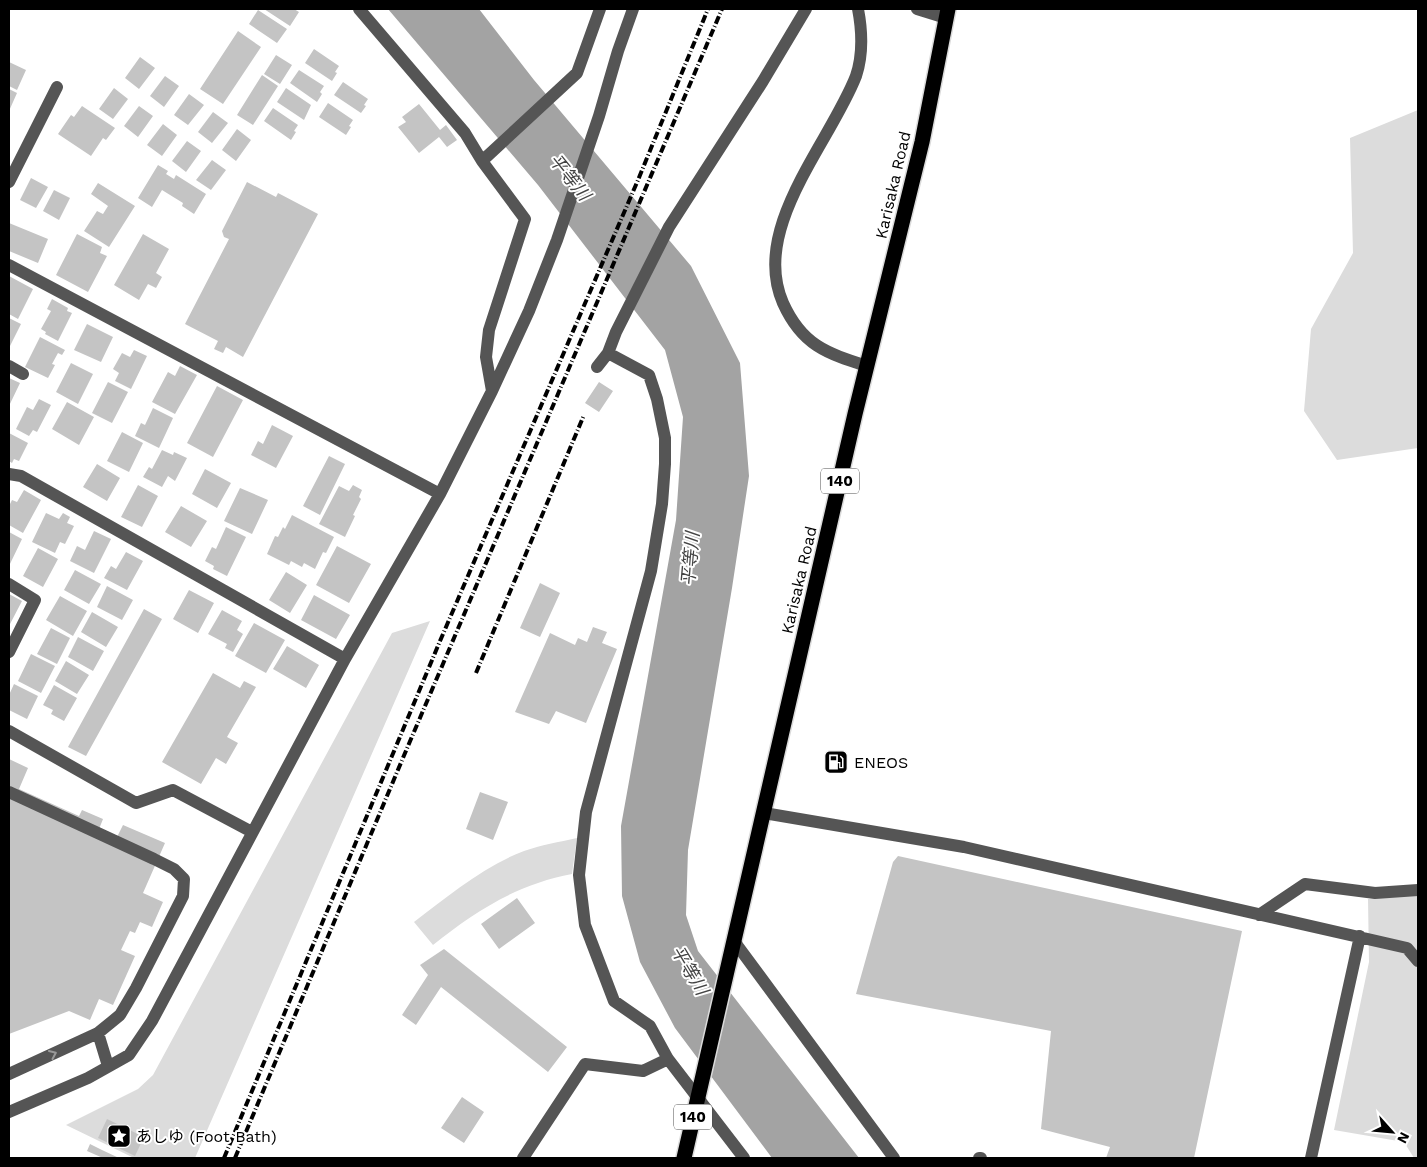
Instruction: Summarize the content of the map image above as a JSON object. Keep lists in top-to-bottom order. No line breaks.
{"streets":{"highway":["Karisaka Road","140"]},"water":["平等川"],"places":{"fuel station":["ENEOS"],"place":["あしゆ (Foot Bath)"]},"north":"bottom right"}
